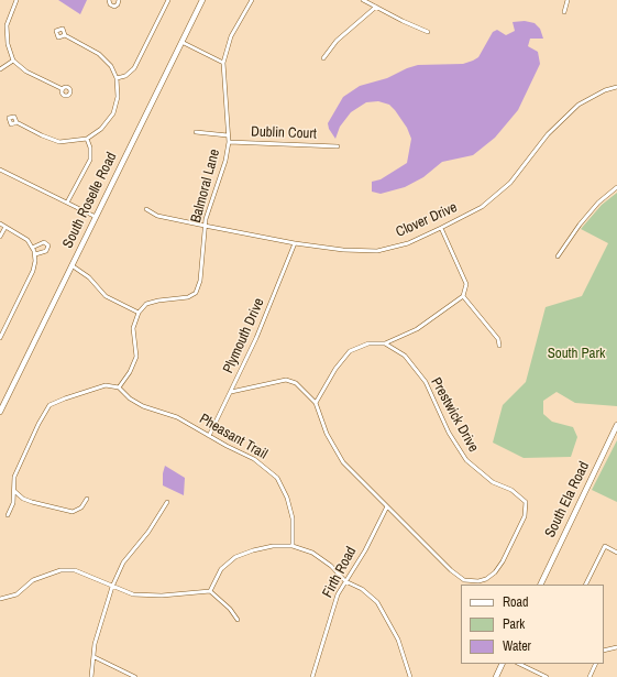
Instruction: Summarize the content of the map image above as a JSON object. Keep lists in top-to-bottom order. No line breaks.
{"streets":{"main road":["South Roselle Road","South Ela Road"],"street":["Dublin Court","Balmoral Lane","Clover Drive","Plymouth Drive","Prestwick Drive","Pheasant Trail","Firth Road"]},"crossings":[["Dublin Court","Balmoral Lane"],["Balmoral Lane","Clover Drive"],["Clover Drive","Plymouth Drive"],["Plymouth Drive","Pheasant Trail"],["Prestwick Drive","Firth Road"]],"parks":["South Park"],"legend":["Road","Park","Water"]}
